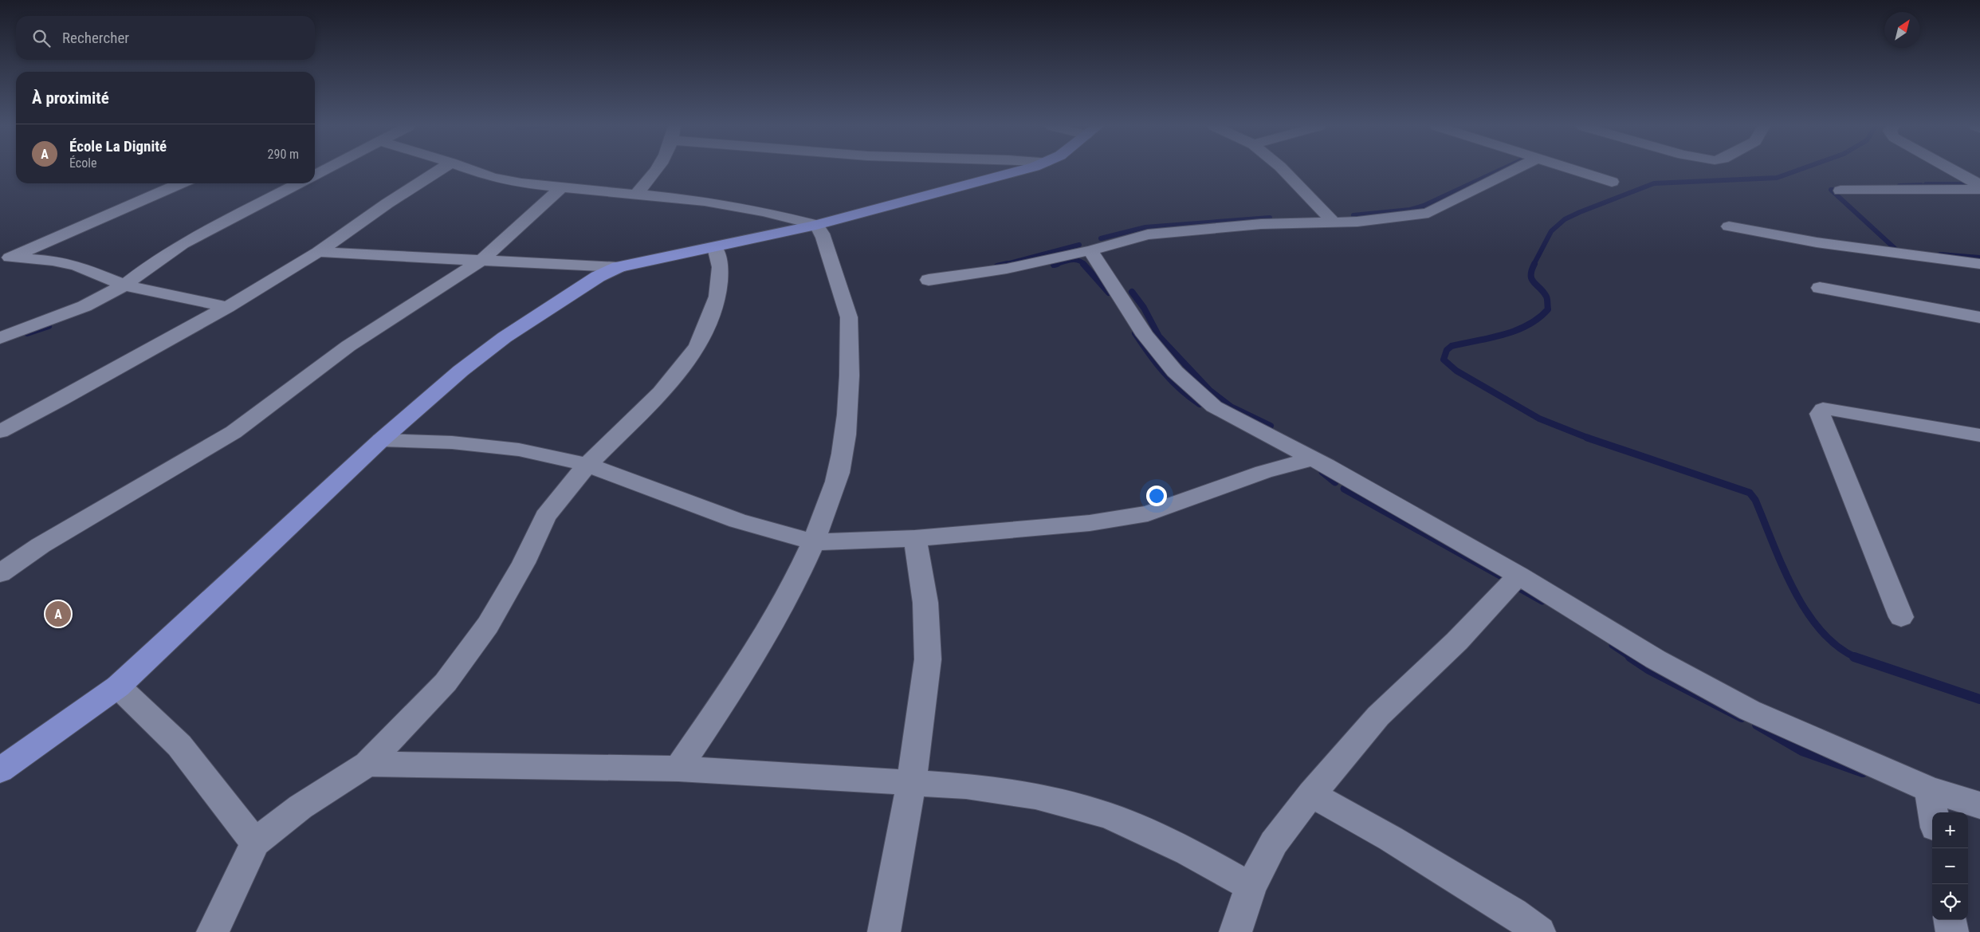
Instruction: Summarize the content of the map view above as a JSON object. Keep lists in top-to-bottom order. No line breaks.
{"north":"top right","page":{"search":"Rechercher","heading":"À proximité","list":[{"mark":"A","name":"École La Dignité","note":"École","value":"290 m"}],"pins":"A","map_buttons":["+","−"]}}
